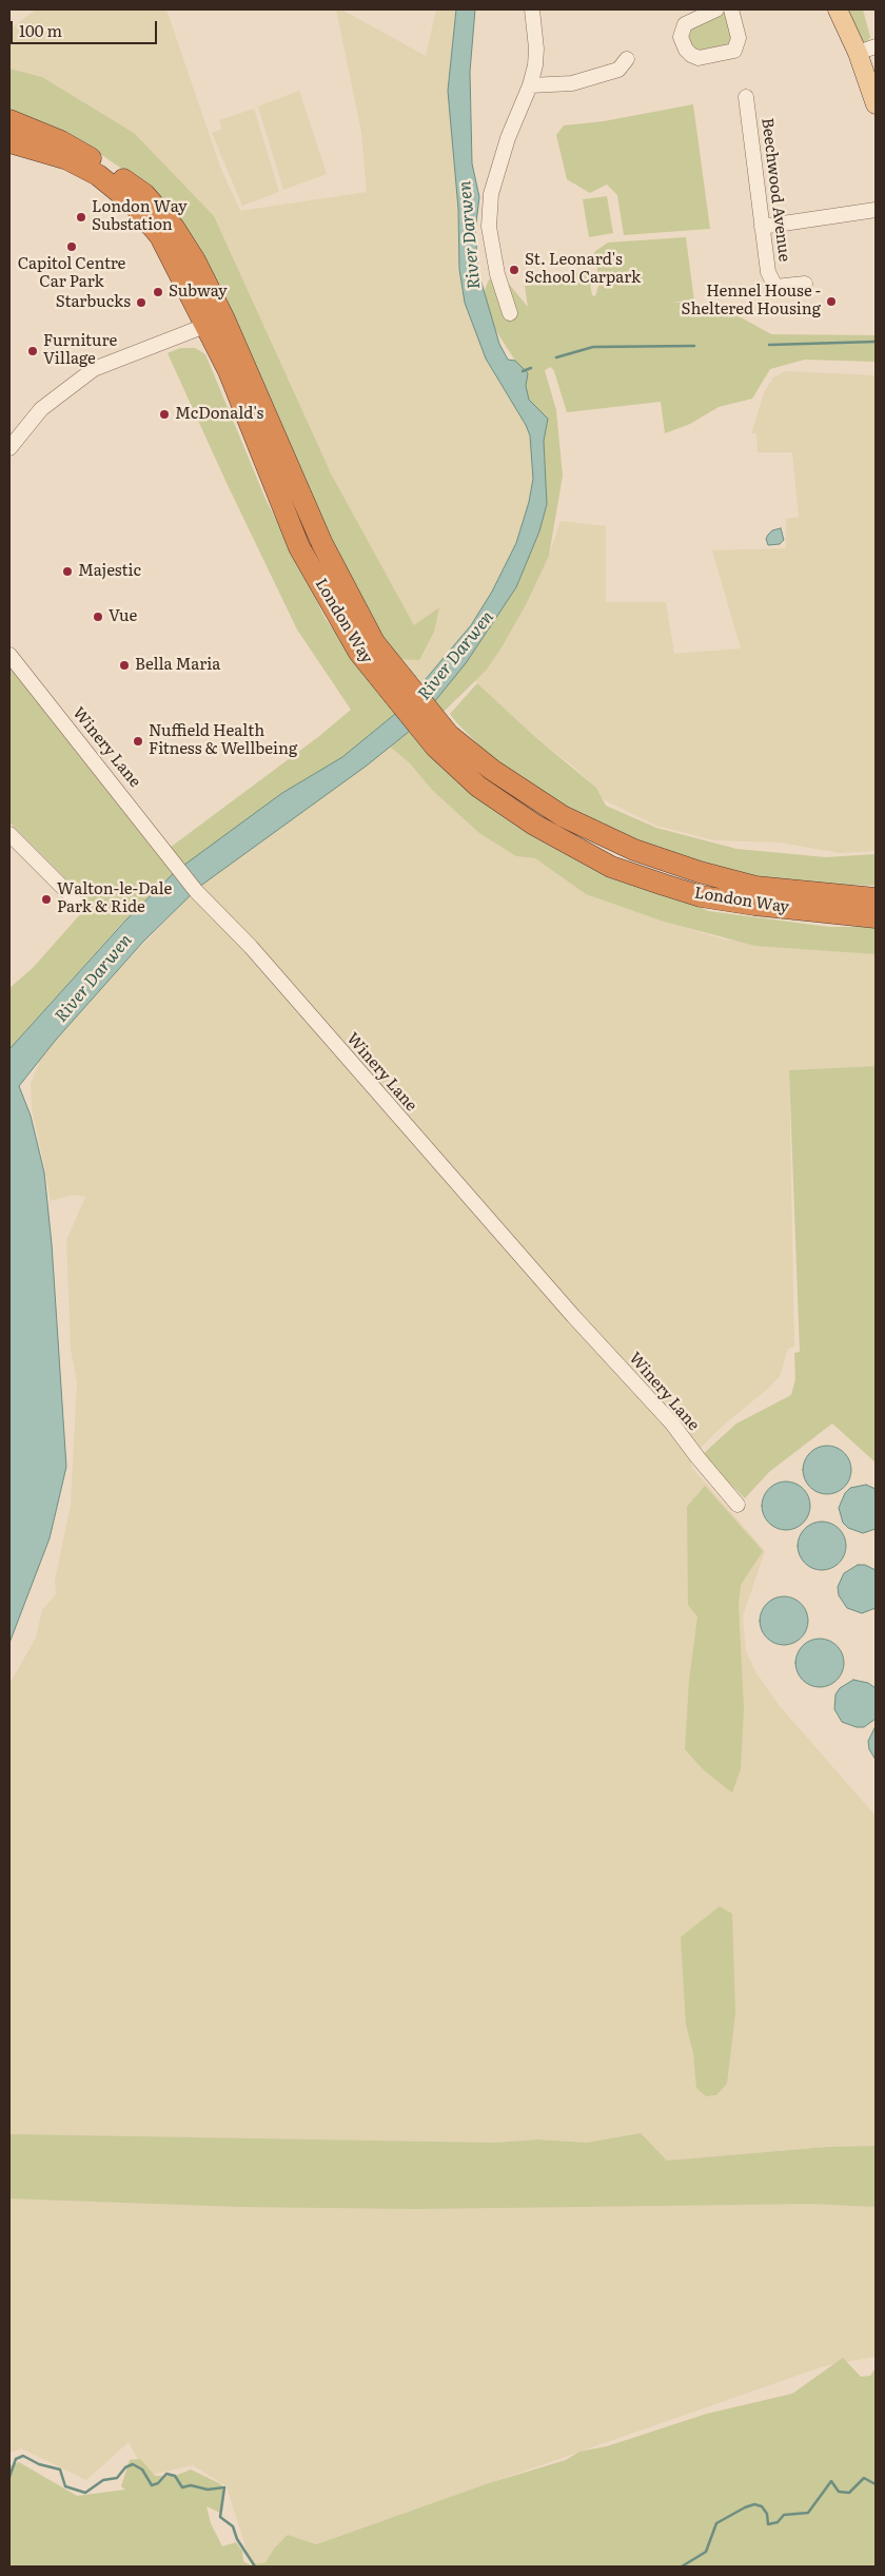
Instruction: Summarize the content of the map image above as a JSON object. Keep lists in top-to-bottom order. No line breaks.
{"streets":{"highway":["London Way"],"street":["Beechwood Avenue","Winery Lane"]},"water":["River Darwen"],"places":["London Way Substation","Capitol Centre Car Park","St. Leonard's School Carpark","Subway","Hennel House - Sheltered Housing","Starbucks","Furniture Village","McDonald's","Majestic","Vue","Bella Maria","Nuffield Health Fitness & Wellbeing","Walton-le-Dale Park & Ride"],"scale_bar":"100 m"}
